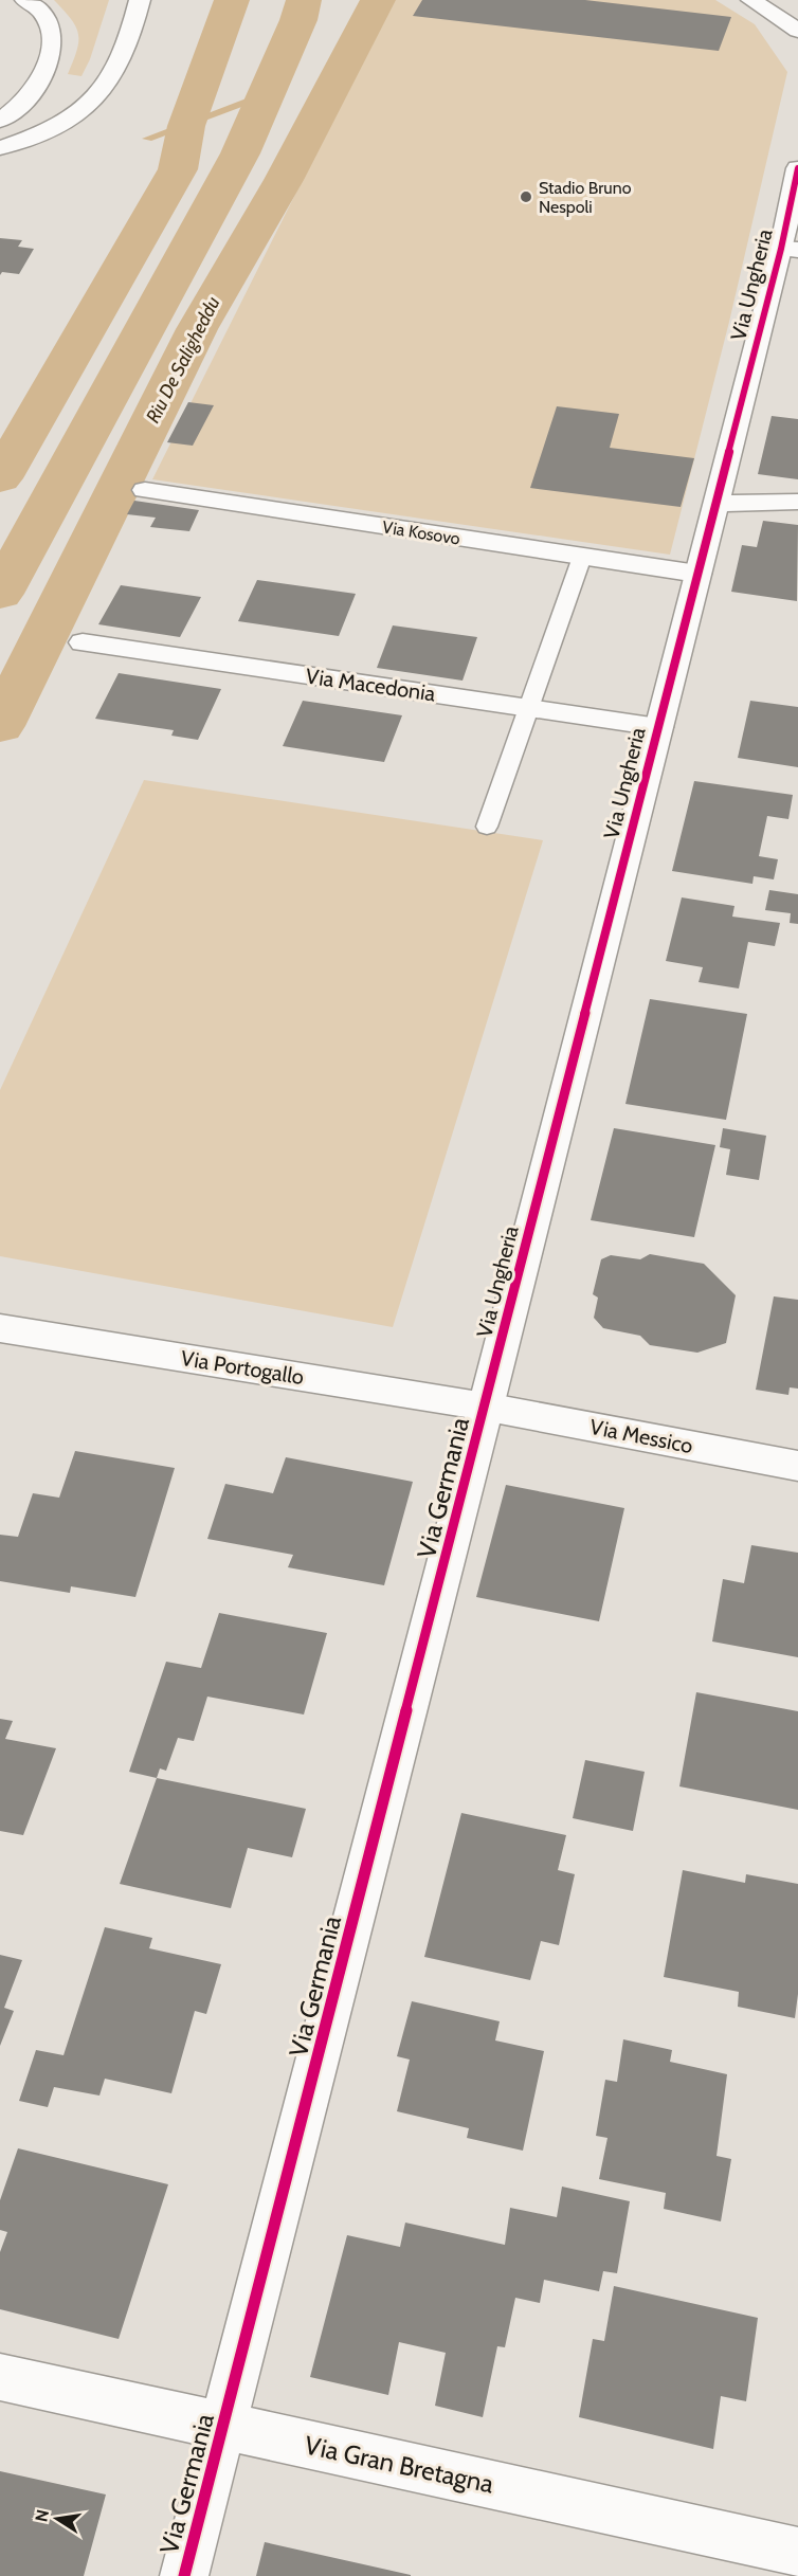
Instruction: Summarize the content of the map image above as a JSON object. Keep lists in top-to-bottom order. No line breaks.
{"streets":{"street":["Via Ungheria","Via Kosovo","Via Macedonia","Via Portogallo","Via Messico","Via Germania","Via Gran Bretagna"]},"crossings":[["Via Ungheria","Via Kosovo"],["Via Ungheria","Via Macedonia"],["Via Ungheria","Via Portogallo"],["Via Ungheria","Via Messico"],["Via Ungheria","Via Germania"],["Via Portogallo","Via Messico"],["Via Portogallo","Via Germania"],["Via Messico","Via Germania"],["Via Germania","Via Gran Bretagna"]],"water":["Riu De Saligheddu"],"places":["Stadio Bruno Nespoli"],"north":"left"}
